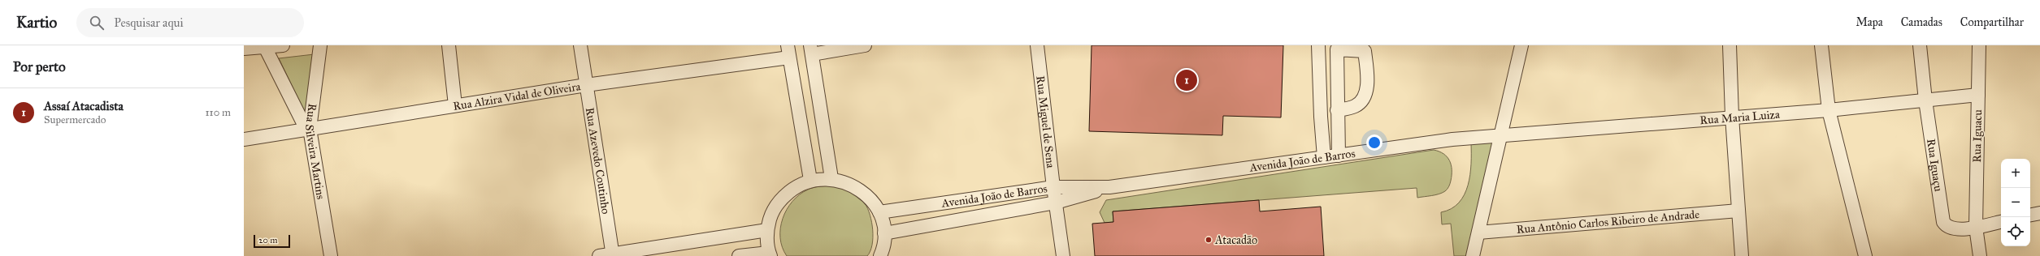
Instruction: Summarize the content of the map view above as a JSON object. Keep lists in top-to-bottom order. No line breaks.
{"streets":{"street":["Rua Alzira Vidal de Oliveira","Rua Maria Luiza","Rua Miguel de Sena","Rua Iguacu","Rua Silveira Martins","Rua Azevedo Coutinho","Avenida João de Barros","Rua Iguaçu","Rua Antônio Carlos Ribeiro de Andrade"]},"crossings":[["Rua Alzira Vidal de Oliveira","Rua Silveira Martins"],["Rua Alzira Vidal de Oliveira","Rua Azevedo Coutinho"],["Rua Maria Luiza","Rua Iguacu"],["Rua Maria Luiza","Avenida João de Barros"],["Rua Maria Luiza","Rua Iguaçu"],["Rua Miguel de Sena","Avenida João de Barros"],["Rua Iguacu","Rua Iguaçu"]],"places":["Atacadão"],"scale_bar":"20 m","page":{"header":"Kartio","search":"Pesquisar aqui","nav":["Mapa","Camadas","Compartilhar"],"heading":"Por perto","pins":"1","list":[{"mark":"1","name":"Assaí Atacadista","note":"Supermercado","value":"110 m"}],"map_buttons":["+","−"],"scale":"20 m"}}
